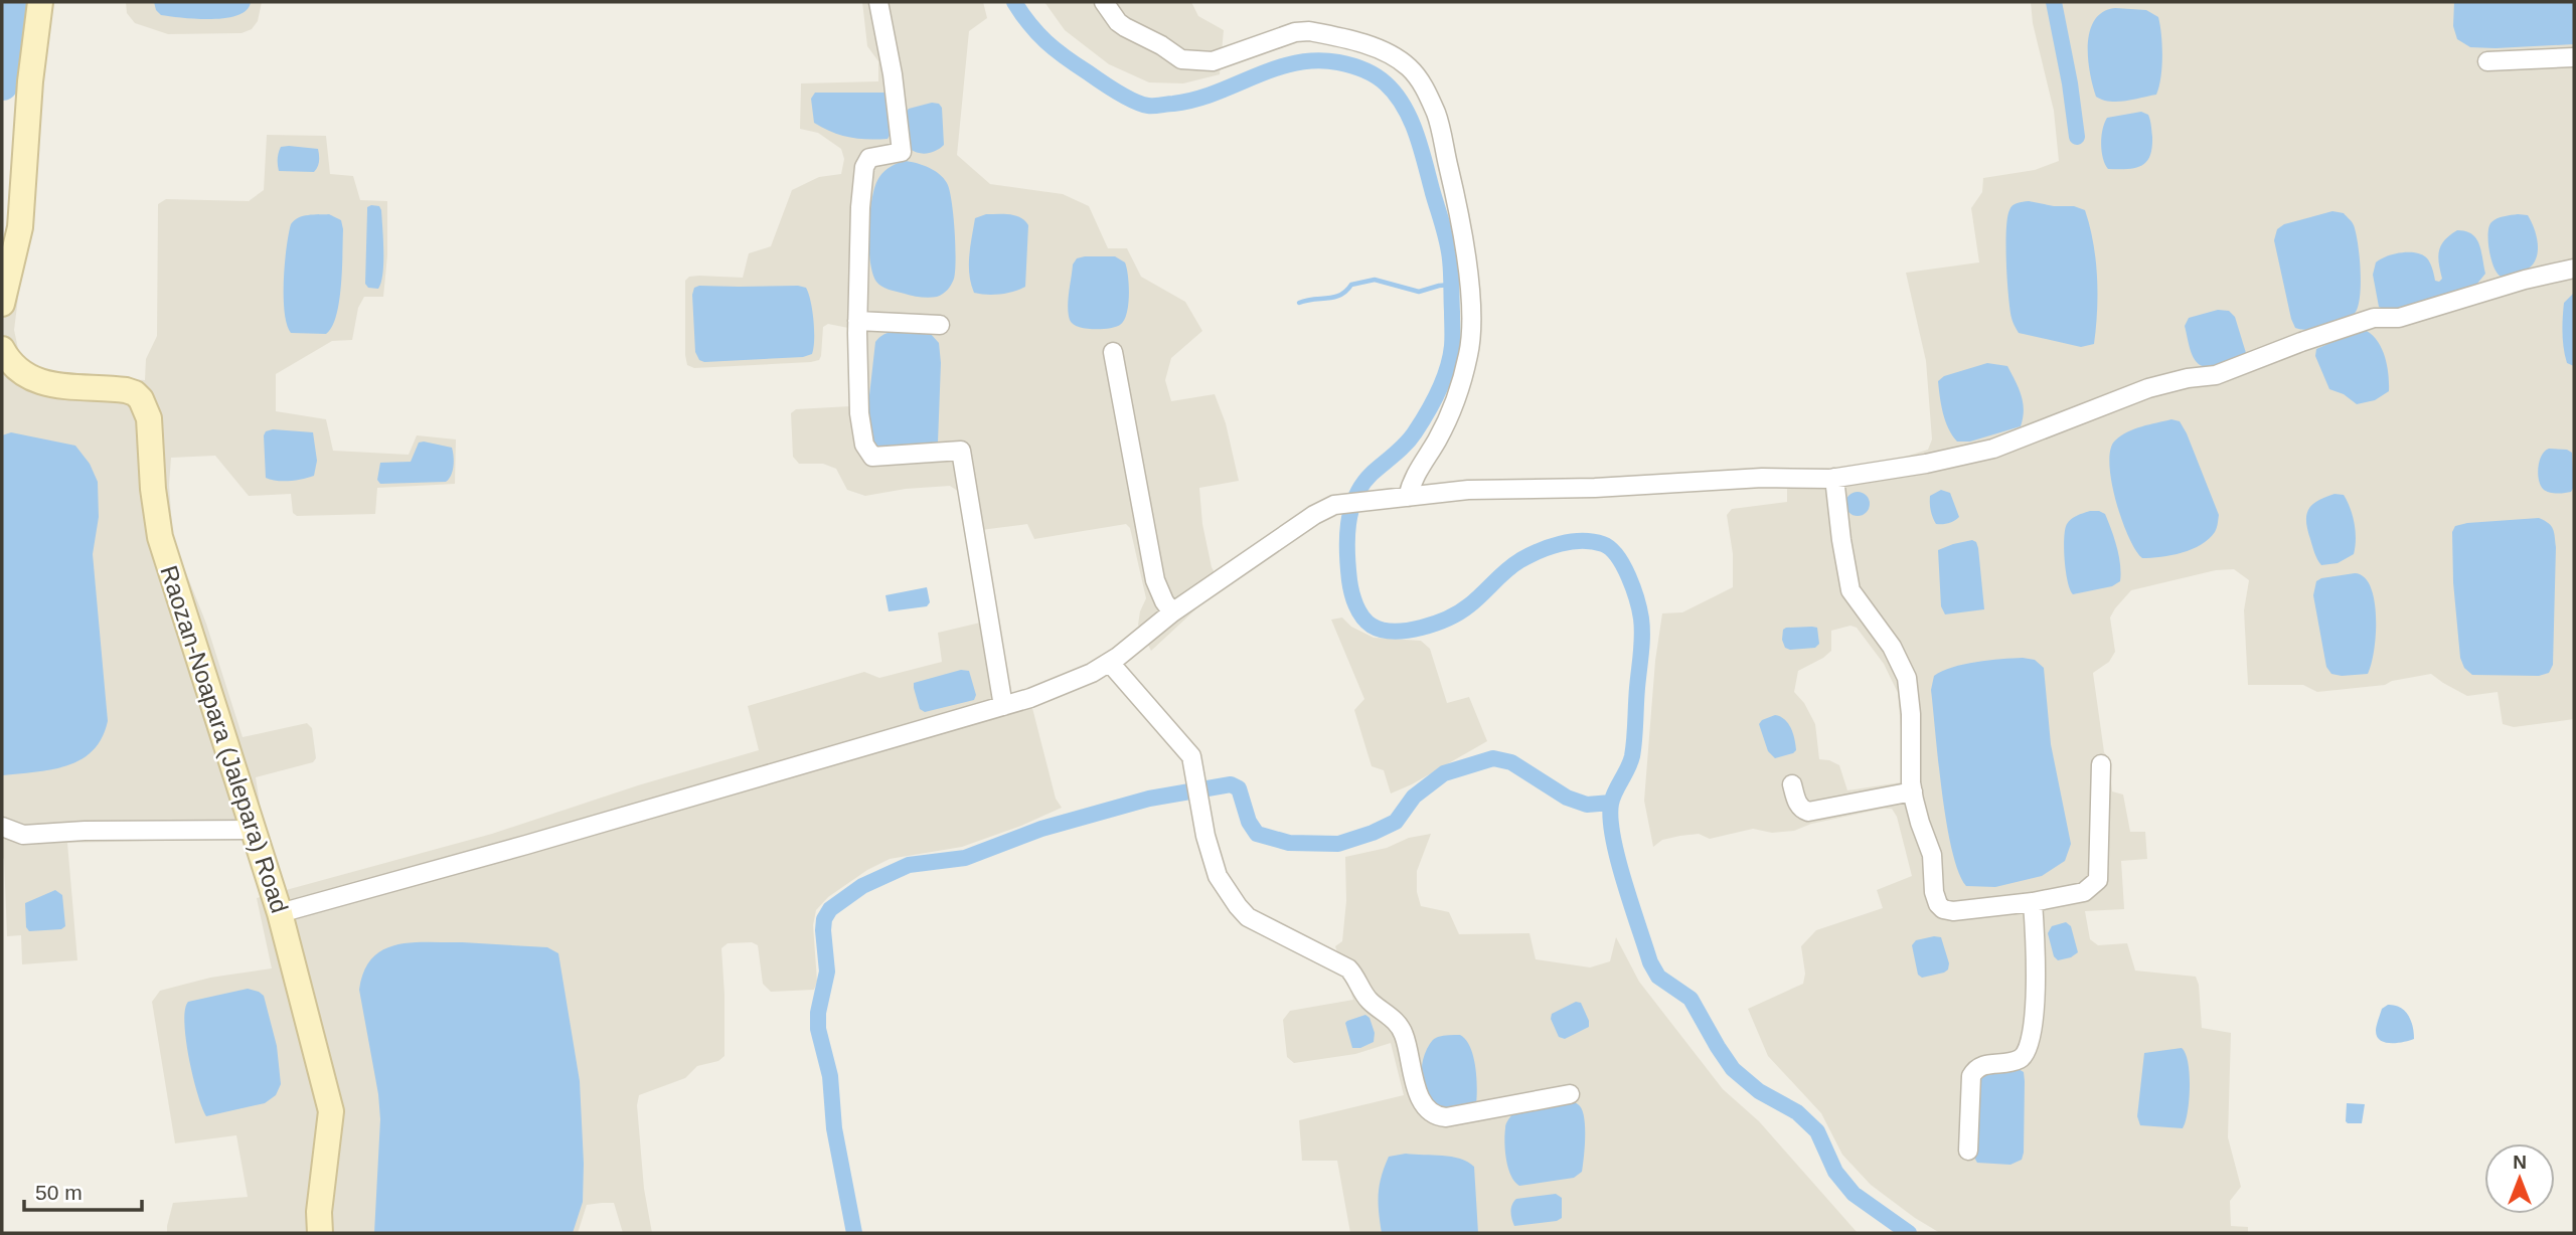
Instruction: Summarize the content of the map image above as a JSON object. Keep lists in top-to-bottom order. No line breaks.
{"streets":{"main road":["Raozan-Noapara (Jalepara) Road"]},"scale_bar":"50 m","north":"top"}
